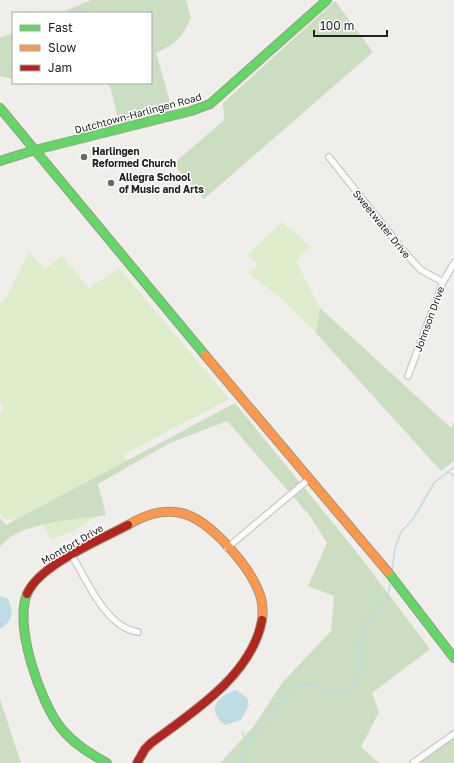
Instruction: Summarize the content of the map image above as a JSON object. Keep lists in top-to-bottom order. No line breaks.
{"streets":{"main road":["Dutchtown-Harlingen Road","Montfort Drive"],"street":["Sweetwater Drive","Johnson Drive"]},"crossings":[["Sweetwater Drive","Johnson Drive"]],"places":["Harlingen Reformed Church","Allegra School of Music and Arts"],"legend":["Fast","Slow","Jam"],"scale_bar":"100 m"}
